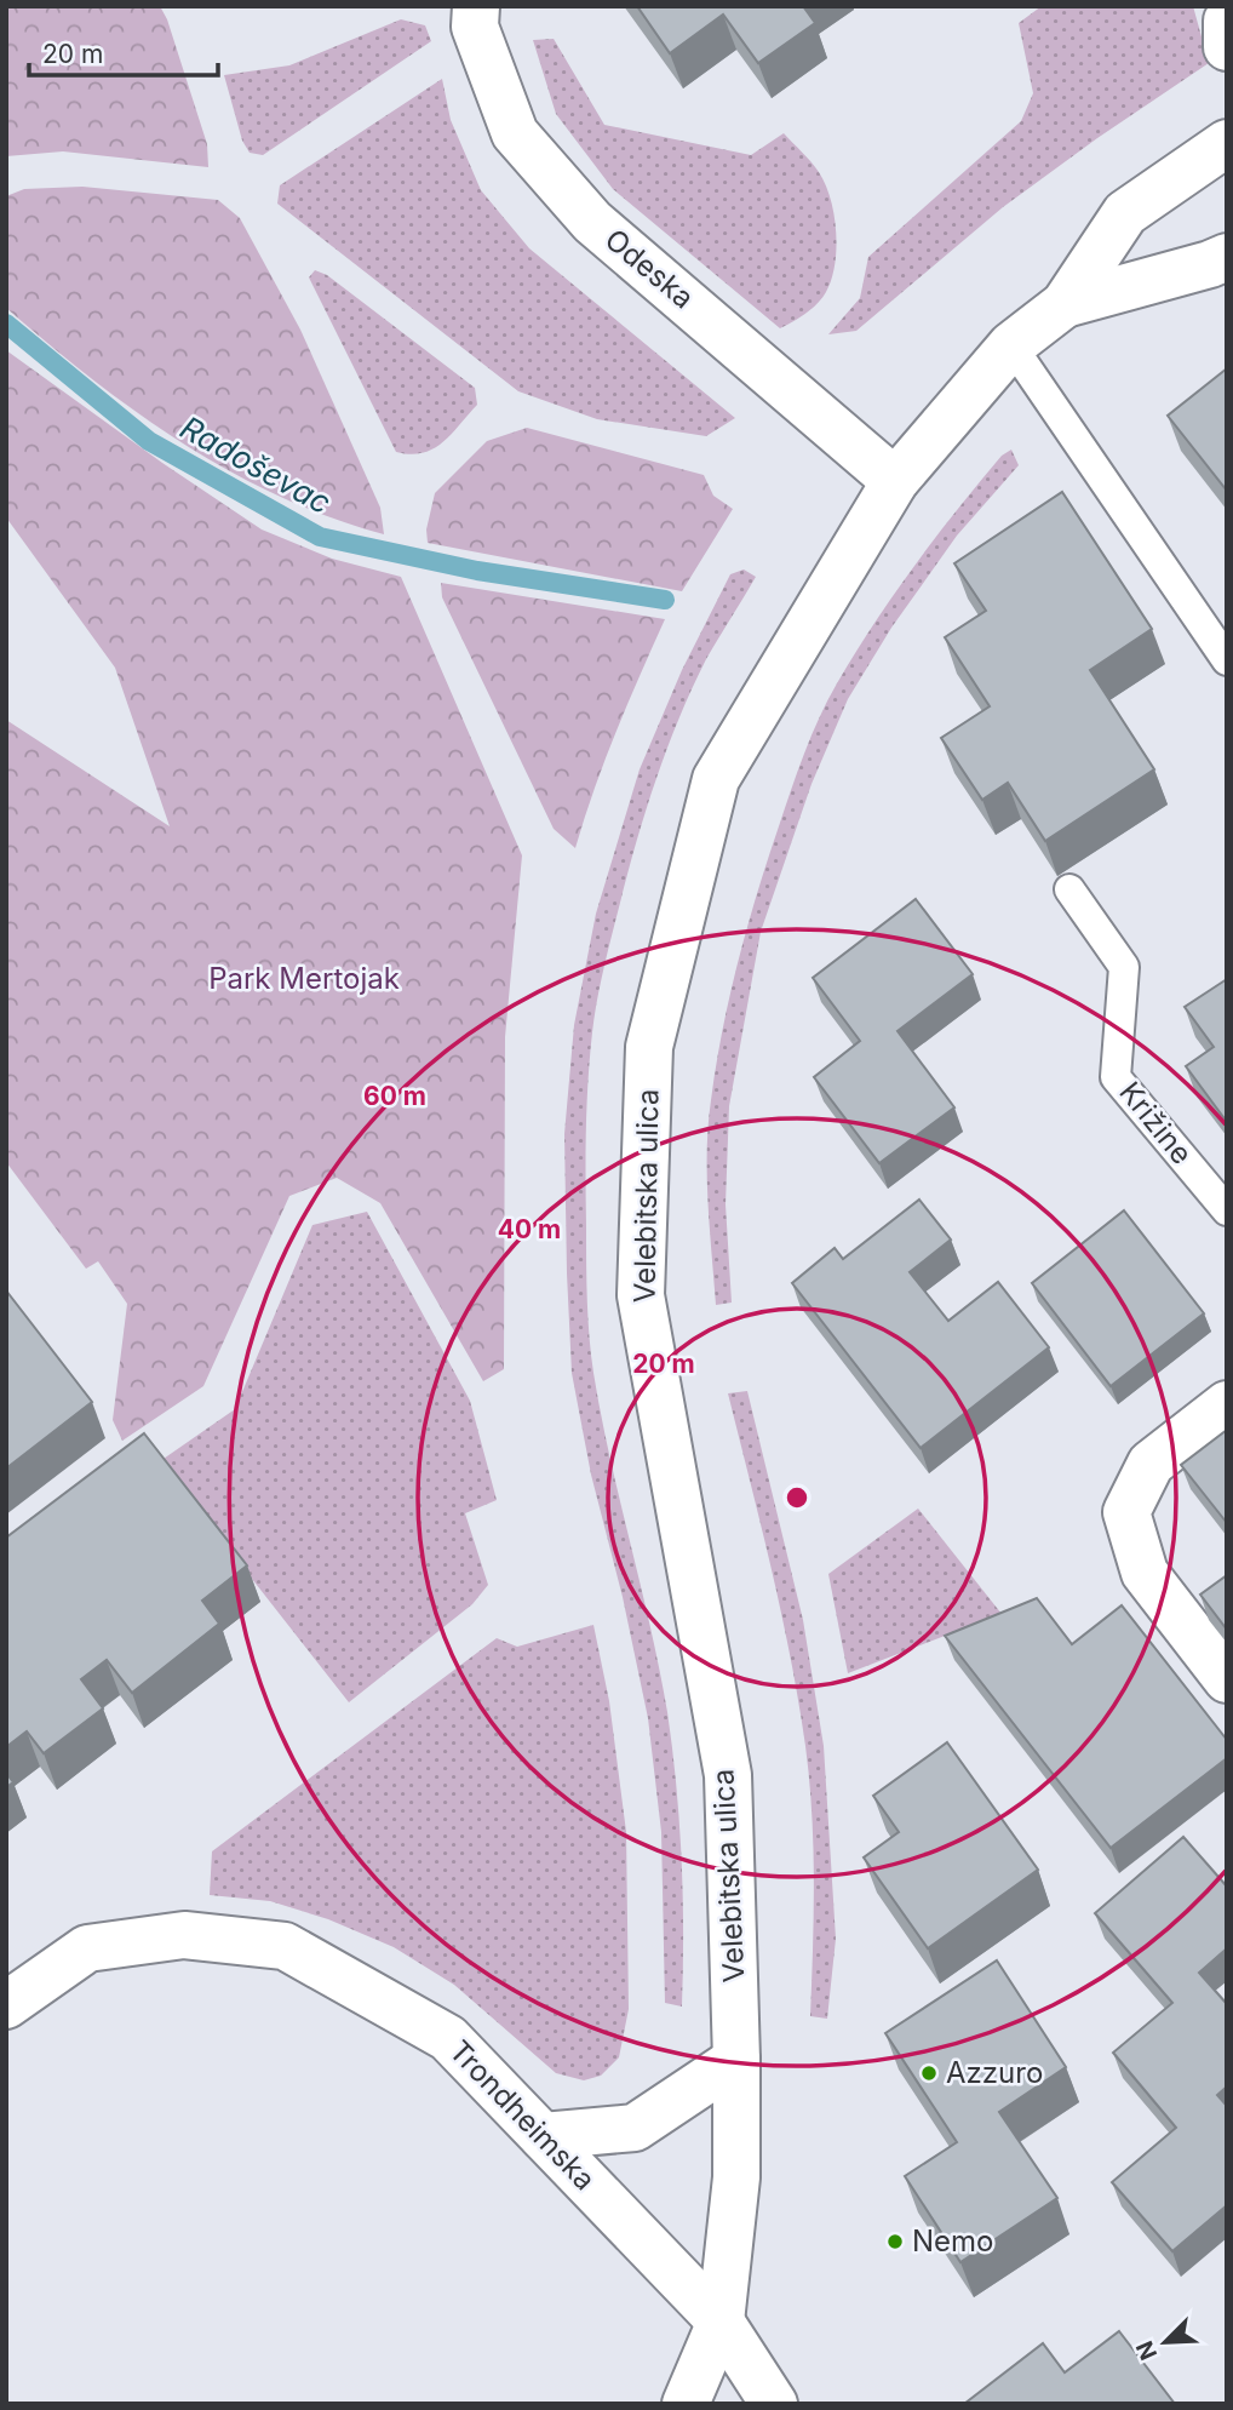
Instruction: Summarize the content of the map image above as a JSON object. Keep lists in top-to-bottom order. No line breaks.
{"streets":{"street":["Odeska","Velebitska ulica","Trondheimska"],"lane":["Križine"]},"crossings":[["Odeska","Velebitska ulica"],["Velebitska ulica","Trondheimska"]],"water":["Radoševac"],"parks":["Park Mertojak"],"places":["Azzuro","Nemo"],"scale_bar":"20 m","north":"bottom left","rings":["60 m","40 m","20 m"]}
